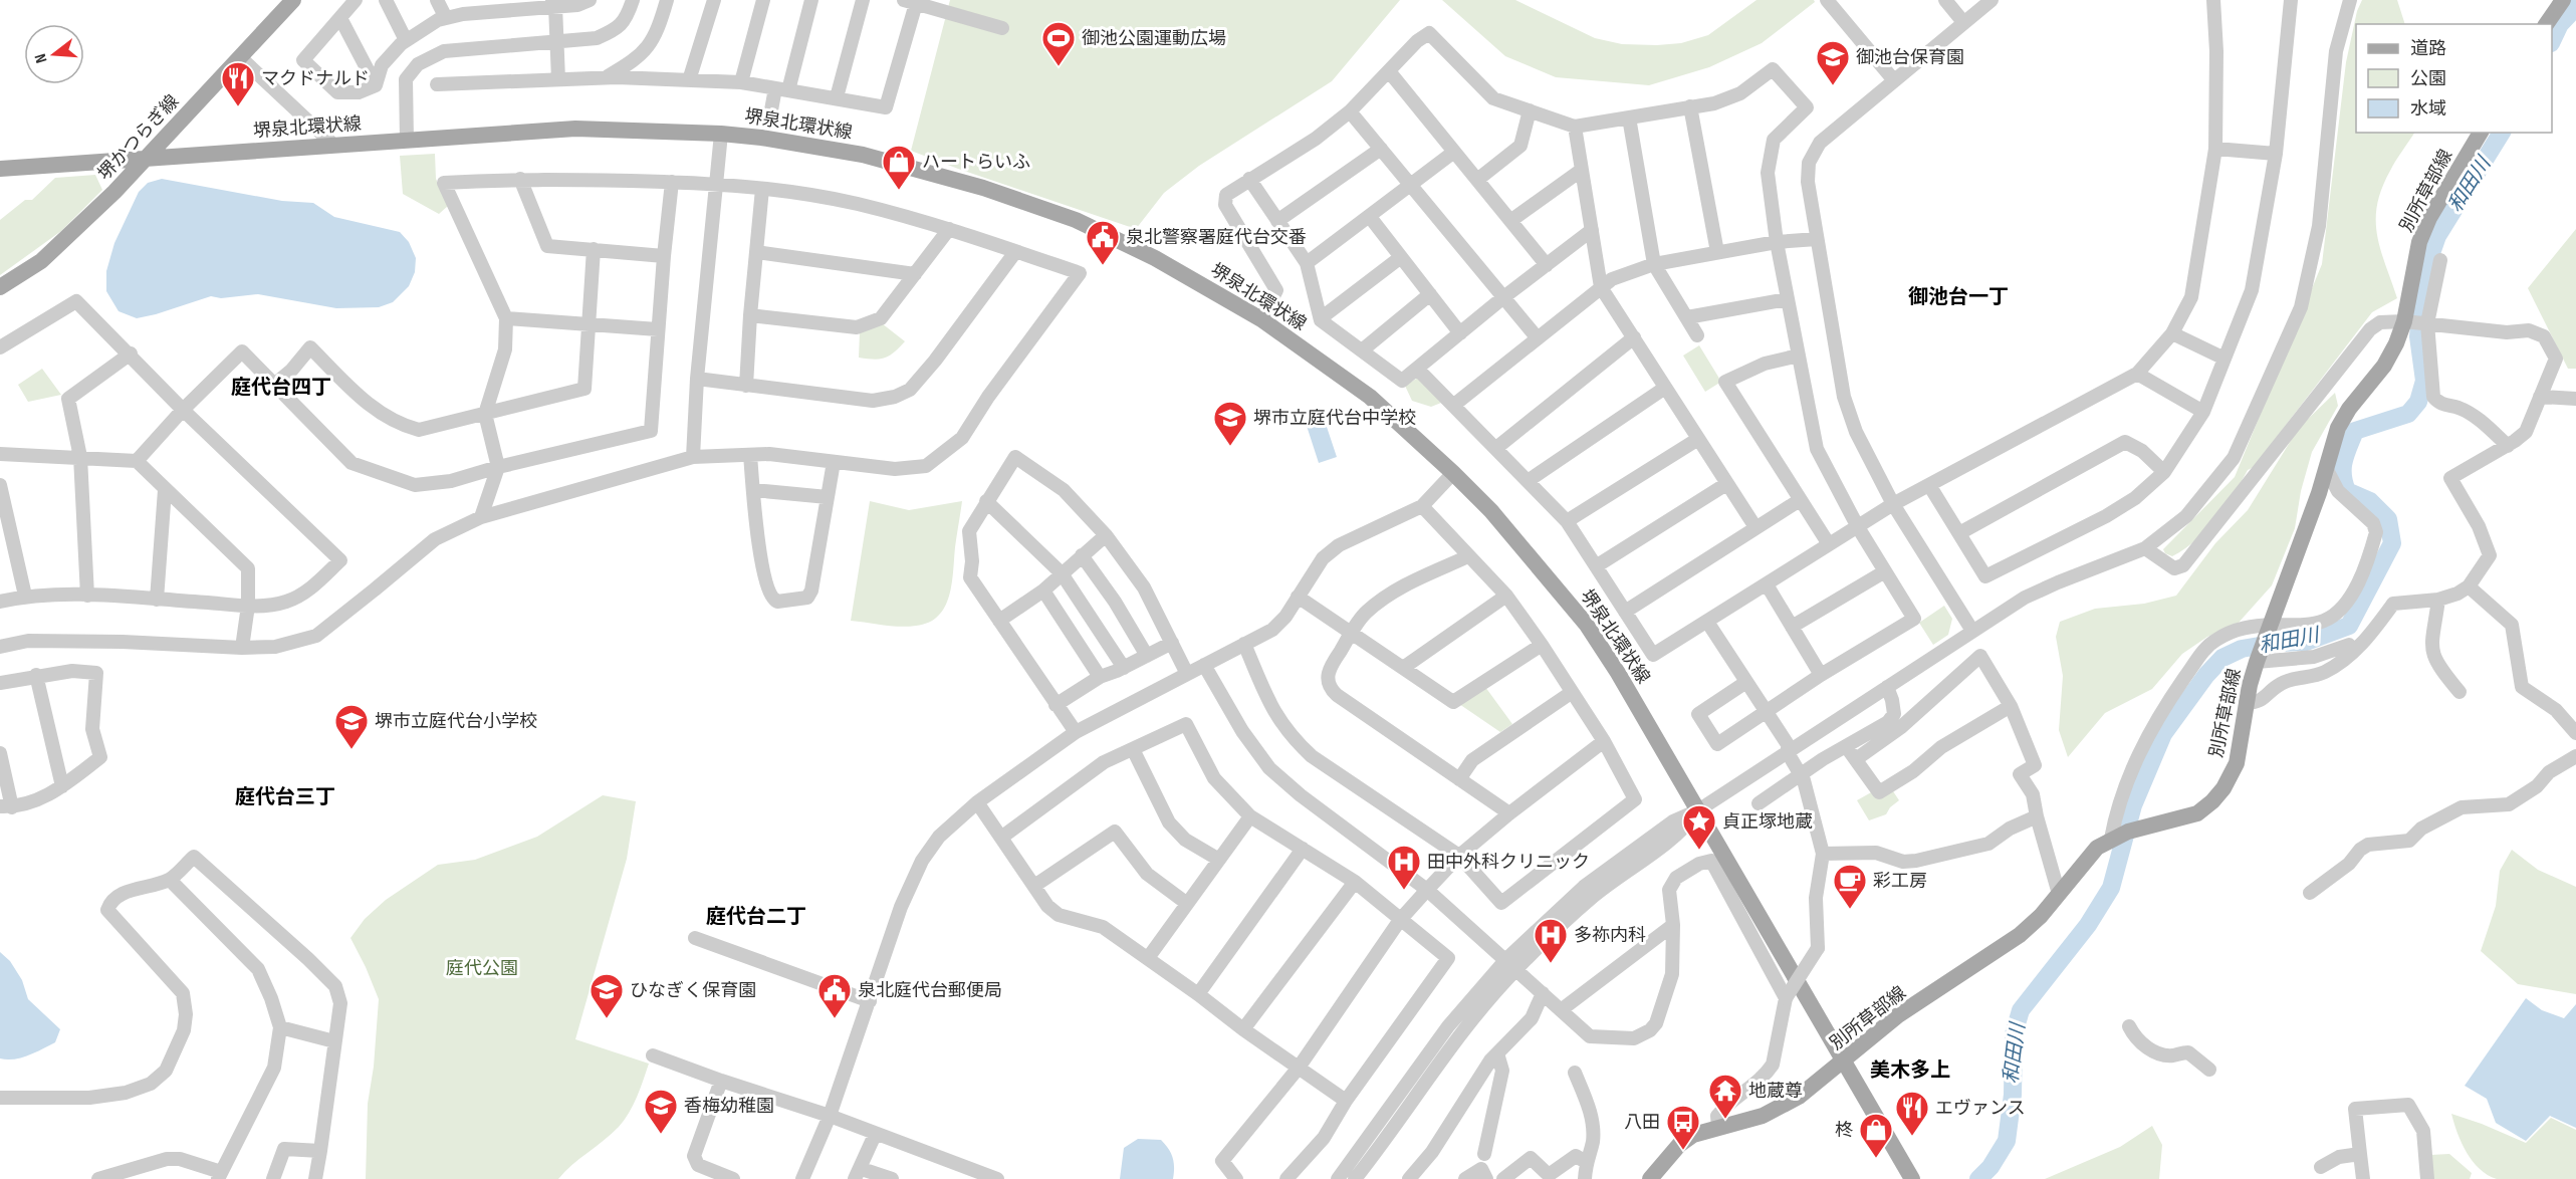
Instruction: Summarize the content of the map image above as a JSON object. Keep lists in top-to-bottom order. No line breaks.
{"streets":{"main road":["堺泉北環状線","堺かつらぎ線","別所草部線"]},"crossings":[["堺泉北環状線","堺かつらぎ線"],["堺泉北環状線","別所草部線"]],"districts":["御池台一丁","庭代台四丁","庭代台三丁","庭代台二丁","美木多上"],"water":["和田川"],"parks":["庭代公園"],"places":{"sports":["御池公園運動広場"],"school or university":["御池台保育園","堺市立庭代台中学校","堺市立庭代台小学校","ひなぎく保育園","香梅幼稚園"],"restaurant":["マクドナルド","エヴァンス"],"shop":["ハートらいふ","柊"],"public building":["泉北警察署庭代台交番","泉北庭代台郵便局"],"place":["貞正塚地蔵"],"hospital":["田中外科クリニック","多祢内科"],"cafe":["彩工房"],"temple":["地蔵尊"],"bus stop":["八田"]},"legend":["道路","公園","水域"],"north":"left"}
